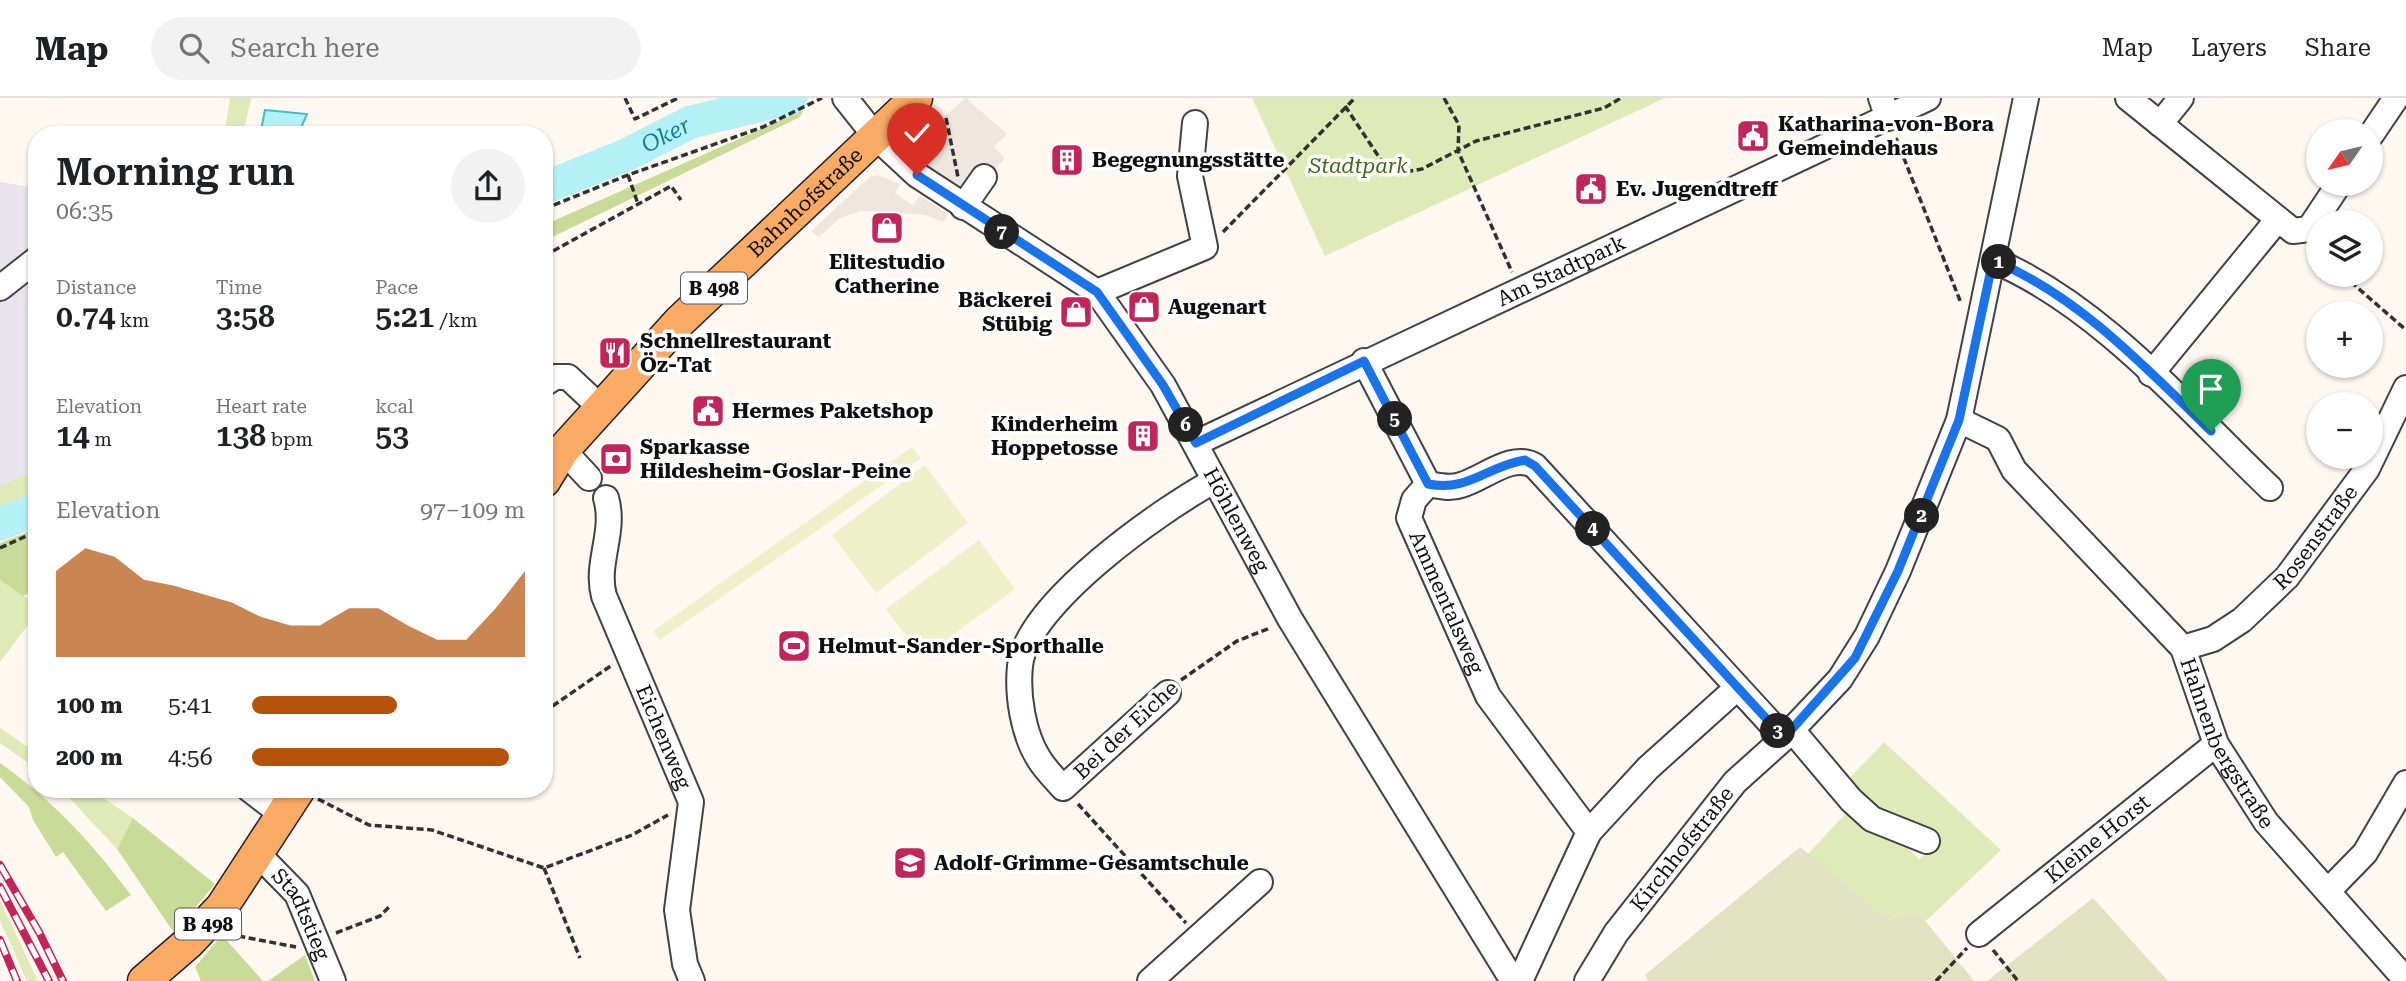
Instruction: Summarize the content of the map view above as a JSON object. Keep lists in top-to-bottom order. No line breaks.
{"streets":{"main road":["Bahnhofstraße","B 498"],"street":["Am Stadtpark","Höhlenweg","Rosenstraße","Ammentalsweg","Bei der Eiche","Eichenweg","Hahnenbergstraße","Kleine Horst","Kirchhofstraße","Stadtstieg"]},"crossings":[["Bahnhofstraße","B 498"],["Bahnhofstraße","Höhlenweg"],["Am Stadtpark","Höhlenweg"],["B 498","Höhlenweg"],["B 498","Stadtstieg"],["Höhlenweg","Bei der Eiche"],["Rosenstraße","Hahnenbergstraße"],["Hahnenbergstraße","Kleine Horst"],["Hahnenbergstraße","Kirchhofstraße"]],"water":["Oker"],"parks":["Stadtpark"],"places":{"public building":["Katharina-von-Bora Gemeindehaus","Ev. Jugendtreff","Hermes Paketshop"],"building":["Begegnungsstätte","Kinderheim Hoppetosse"],"shop":["Elitestudio Catherine","Augenart","Bäckerei Stübig"],"restaurant":["Schnellrestaurant Öz-Tat"],"bank":["Sparkasse Hildesheim-Goslar-Peine"],"sports":["Helmut-Sander-Sporthalle"],"school or university":["Adolf-Grimme-Gesamtschule"]},"north":"bottom left","page":{"header":"Map","search":"Search here","nav":["Map","Layers","Share"],"map_buttons":["+","−"],"heading":["Morning run","06:35"],"pins":["7","1","5","6","2","4","3"],"stats":[["Distance","0.74 km"],["Time","3:58"],["Pace","5:21 /km"],["Elevation","14 m"],["Heart rate","138 bpm"],["kcal","53"]],"chart":["Elevation","97–109 m"],"list":[{"name":"100 m","note":"5:41"},{"name":"200 m","note":"4:56"}]}}
